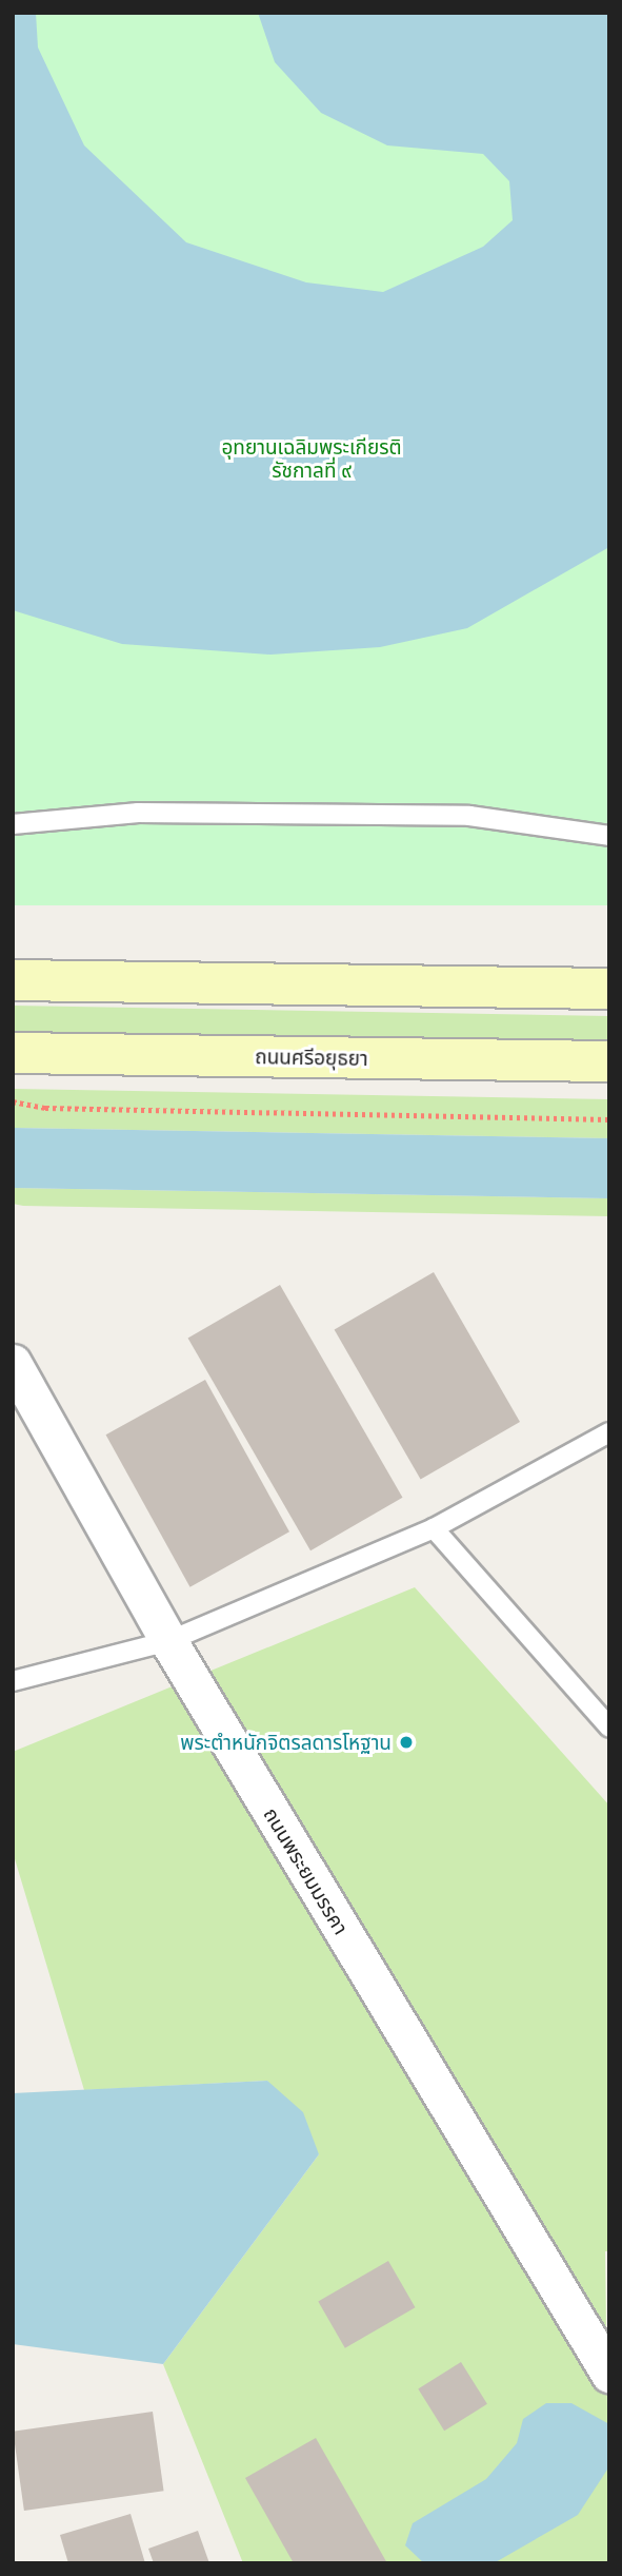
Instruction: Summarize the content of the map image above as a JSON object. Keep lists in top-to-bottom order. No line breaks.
{"streets":{"main road":["ถนนศรีอยุธยา"],"street":["ถนนพระยมมรรคา"]},"parks":["อุทยานเฉลิมพระเกียรติ รัชกาลที่ ๙"],"places":["พระตำหนักจิตรลดารโหฐาน"]}
